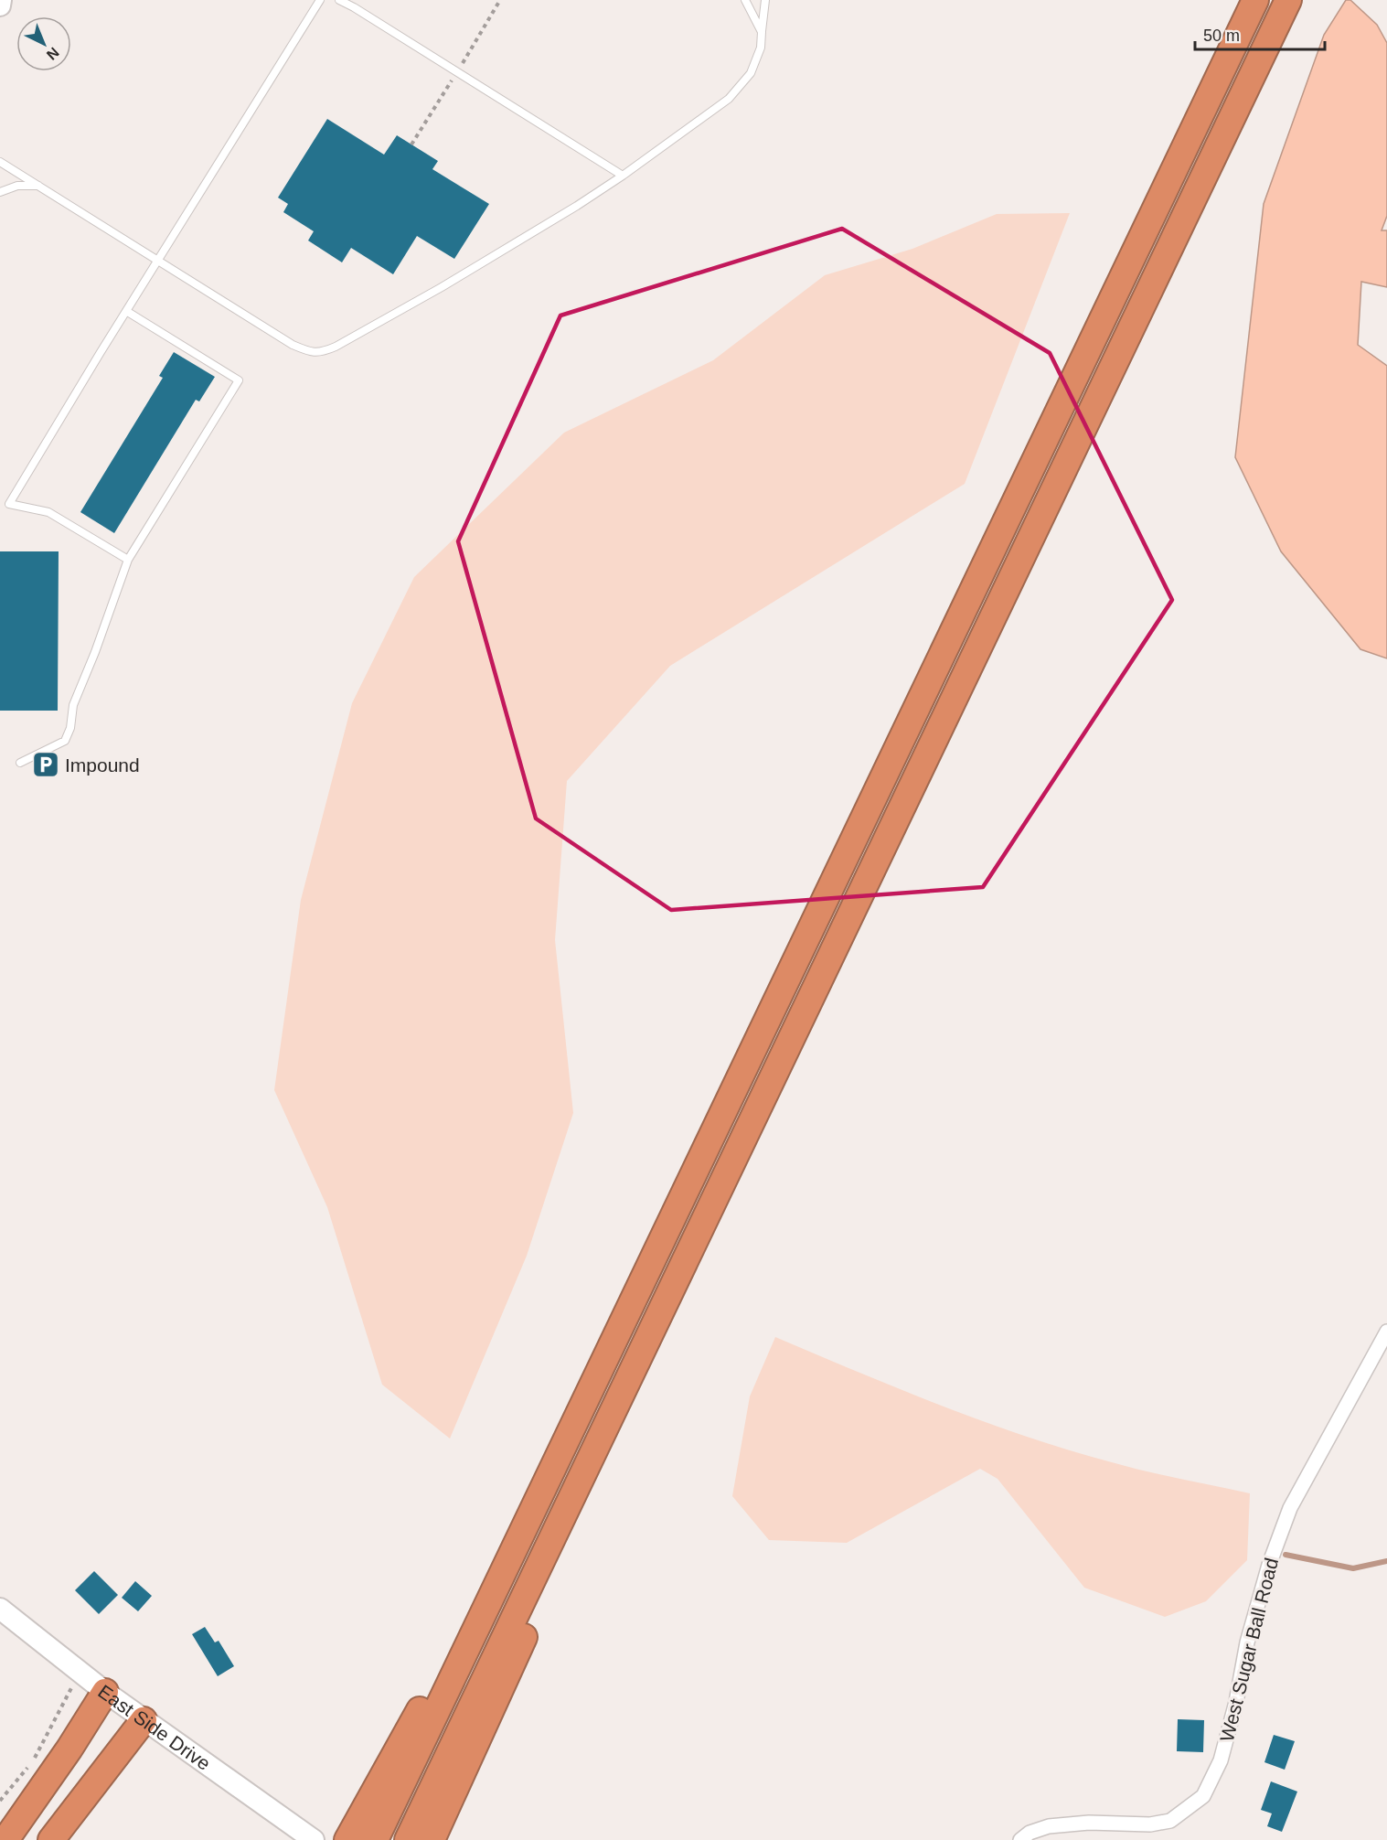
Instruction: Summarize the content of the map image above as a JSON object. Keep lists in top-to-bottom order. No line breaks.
{"streets":{"main road":["East Side Drive"],"street":["West Sugar Ball Road"]},"places":{"parking":["Impound"]},"scale_bar":"50 m","north":"bottom right"}
